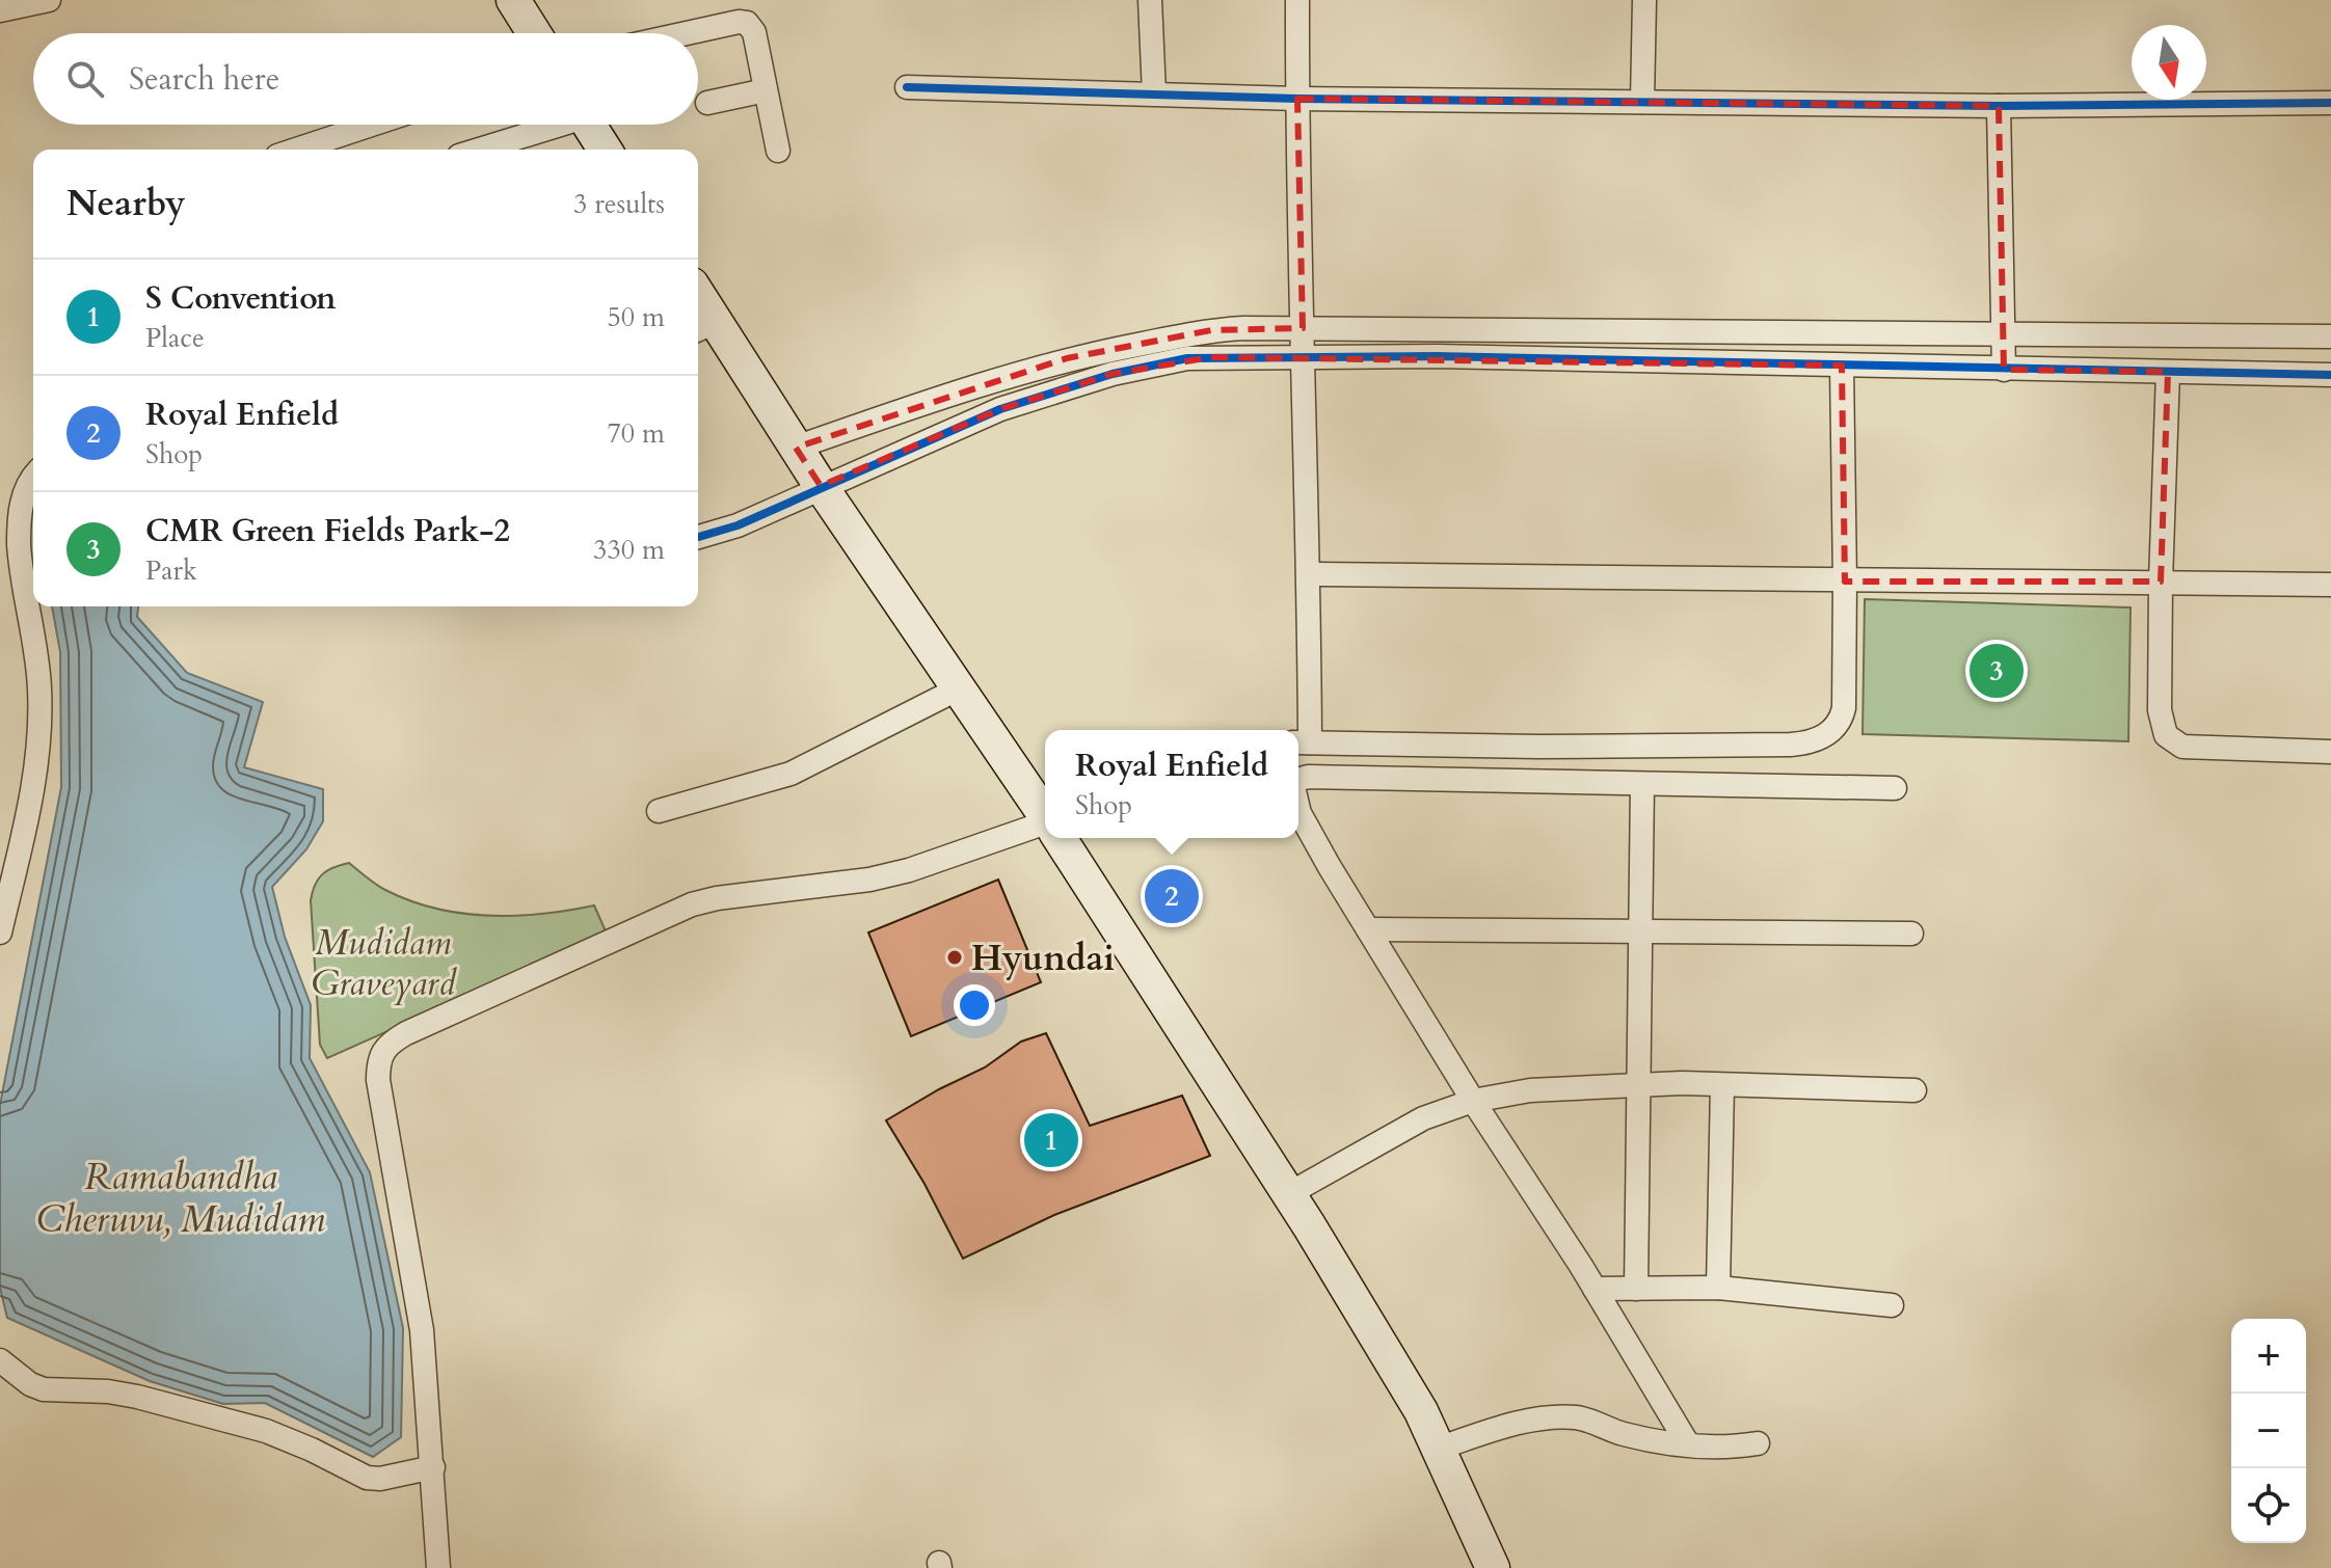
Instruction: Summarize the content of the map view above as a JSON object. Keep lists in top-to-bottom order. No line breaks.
{"water":["Ramabandha Cheruvu, Mudidam"],"parks":["Mudidam Graveyard"],"places":["Hyundai"],"north":"bottom","page":{"search":"Search here","heading":["Nearby","3 results"],"list":[{"mark":"1","name":"S Convention","note":"Place","value":"50 m"},{"mark":"2","name":"Royal Enfield","note":"Shop","value":"70 m"},{"mark":"3","name":"CMR Green Fields Park-2","note":"Park","value":"330 m"}],"pins":["3","2","1"],"popup":["Royal Enfield","Shop"],"map_buttons":["+","−"]}}
